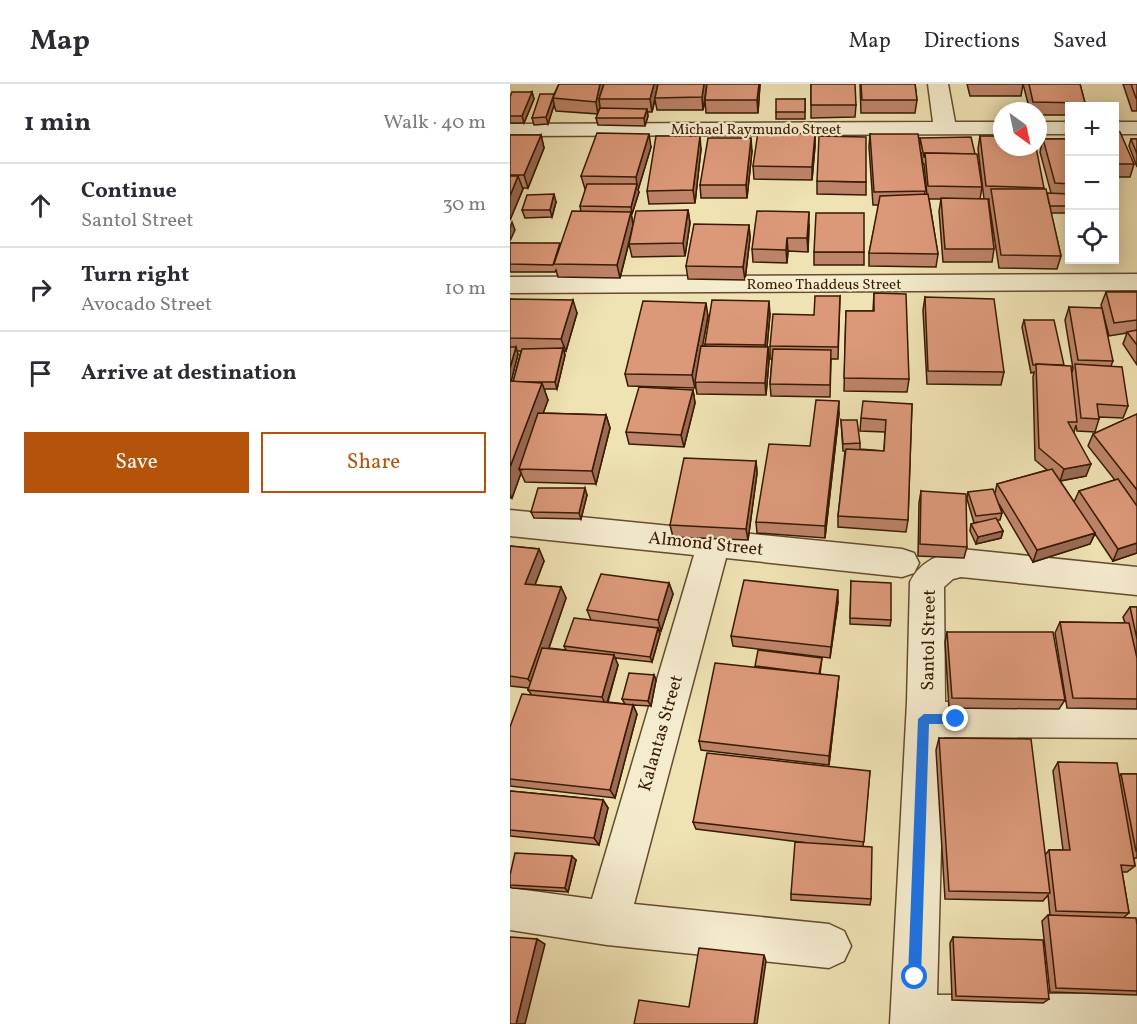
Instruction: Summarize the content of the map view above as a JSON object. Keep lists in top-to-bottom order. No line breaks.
{"streets":{"street":["Michael Raymundo Street","Romeo Thaddeus Street","Almond Street","Santol Street","Kalantas Street"]},"crossings":[["Almond Street","Kalantas Street"]],"north":"bottom right","page":{"header":"Map","nav":["Map","Directions","Saved"],"heading":["1 min","Walk · 40 m"],"map_buttons":["+","−"],"list":[["Continue","Santol Street","30 m"],["Turn right","Avocado Street","10 m"],"Arrive at destination"],"buttons":["Save","Share"]}}
